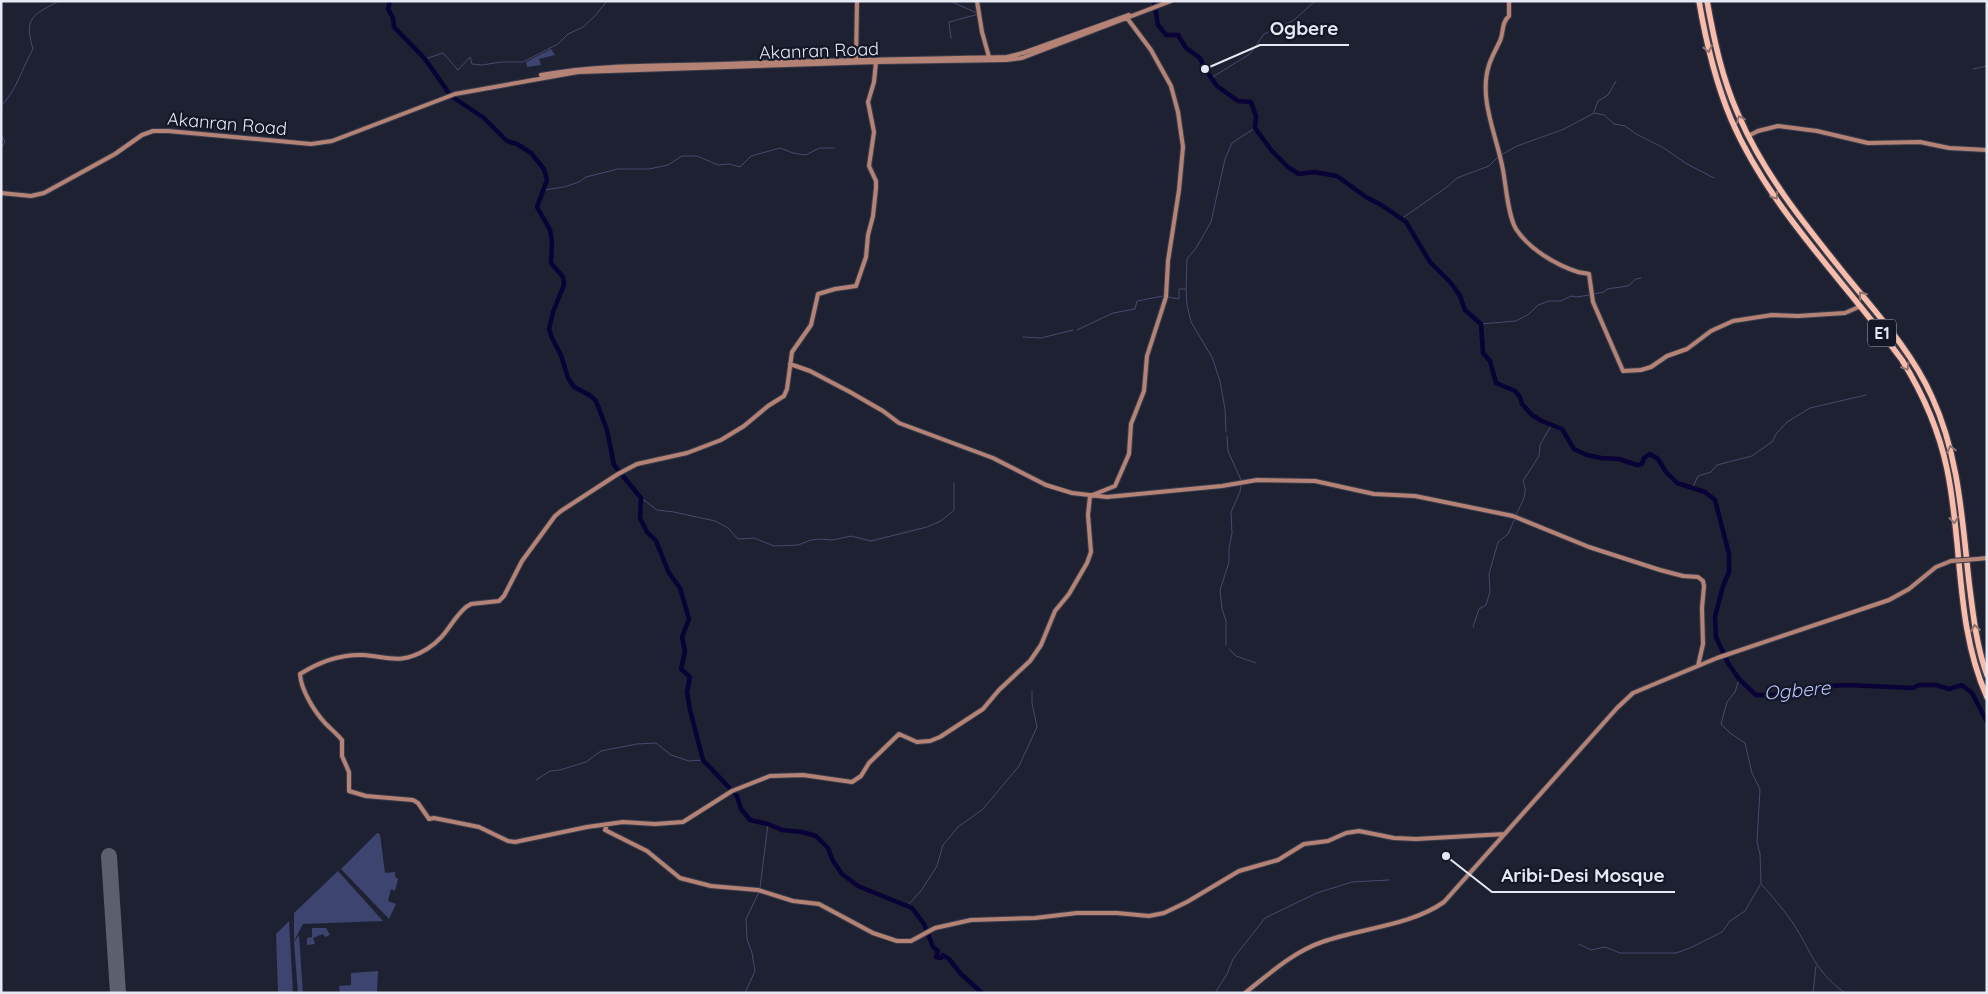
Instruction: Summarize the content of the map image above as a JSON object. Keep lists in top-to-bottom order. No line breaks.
{"streets":{"highway":["E1"],"street":["Akanran Road"]},"water":["Ogbere"],"places":["Ogbere","Aribi-Desi Mosque"]}
